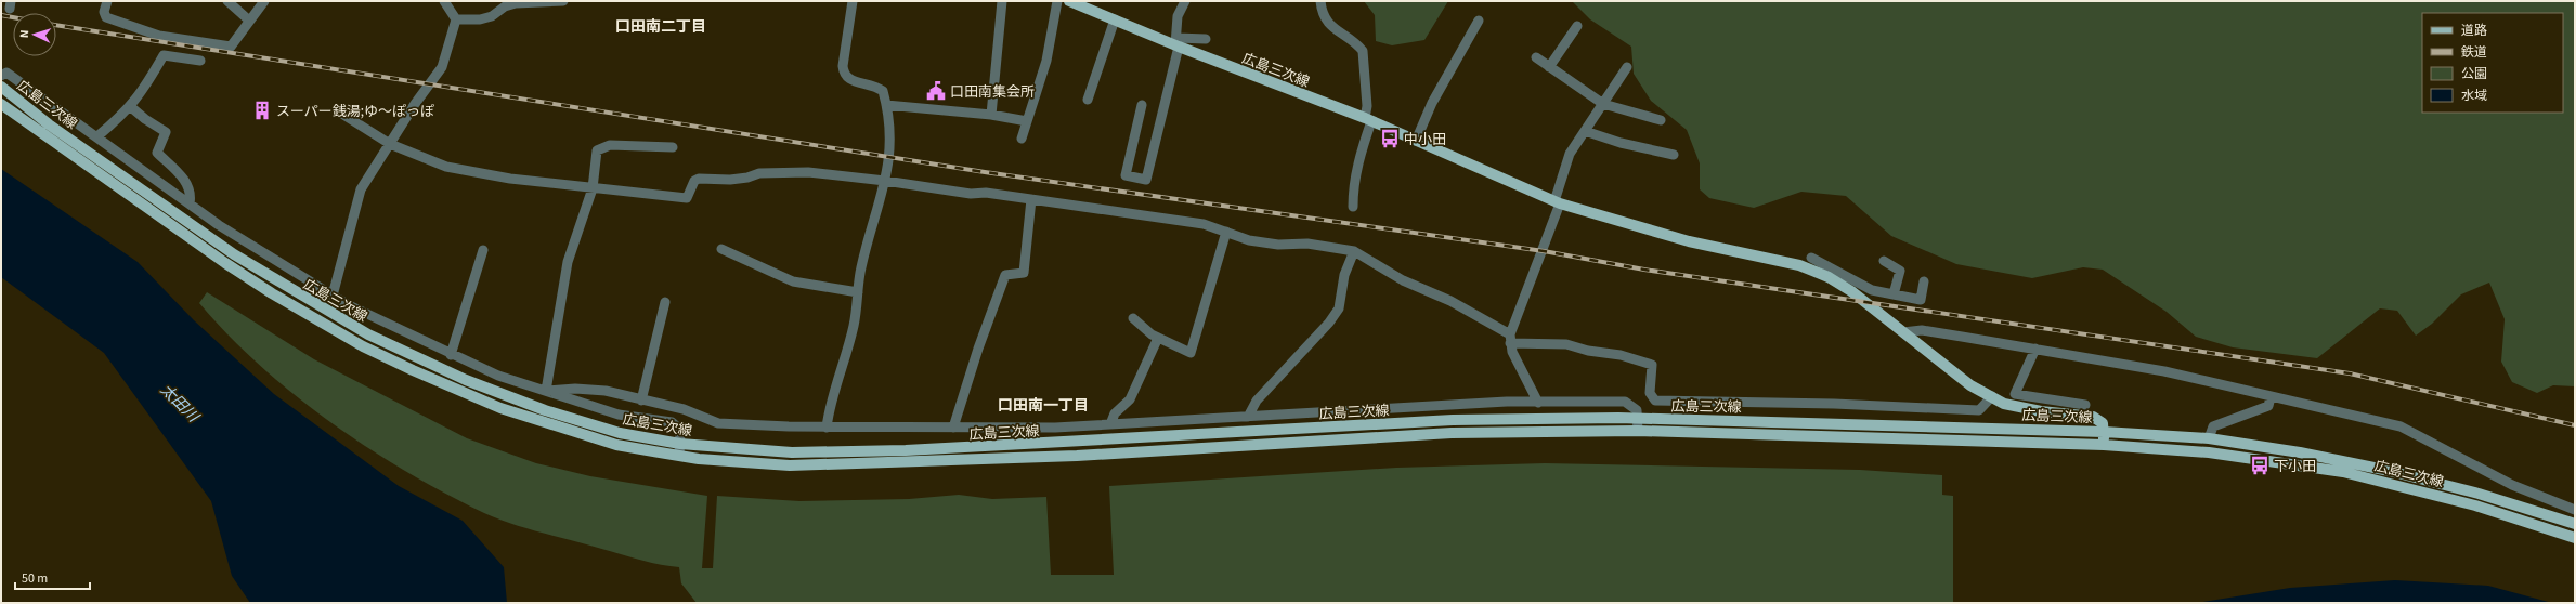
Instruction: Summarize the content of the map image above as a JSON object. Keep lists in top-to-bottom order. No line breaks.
{"streets":{"main road":["広島三次線"]},"districts":["口田南二丁目","口田南一丁目"],"water":["太田川"],"places":{"public building":["口田南集会所"],"building":["スーパー銭湯;ゆ～ぽっぽ"],"bus stop":["中小田","下小田"]},"legend":["道路","鉄道","公園","水域"],"scale_bar":"50 m","north":"left"}
